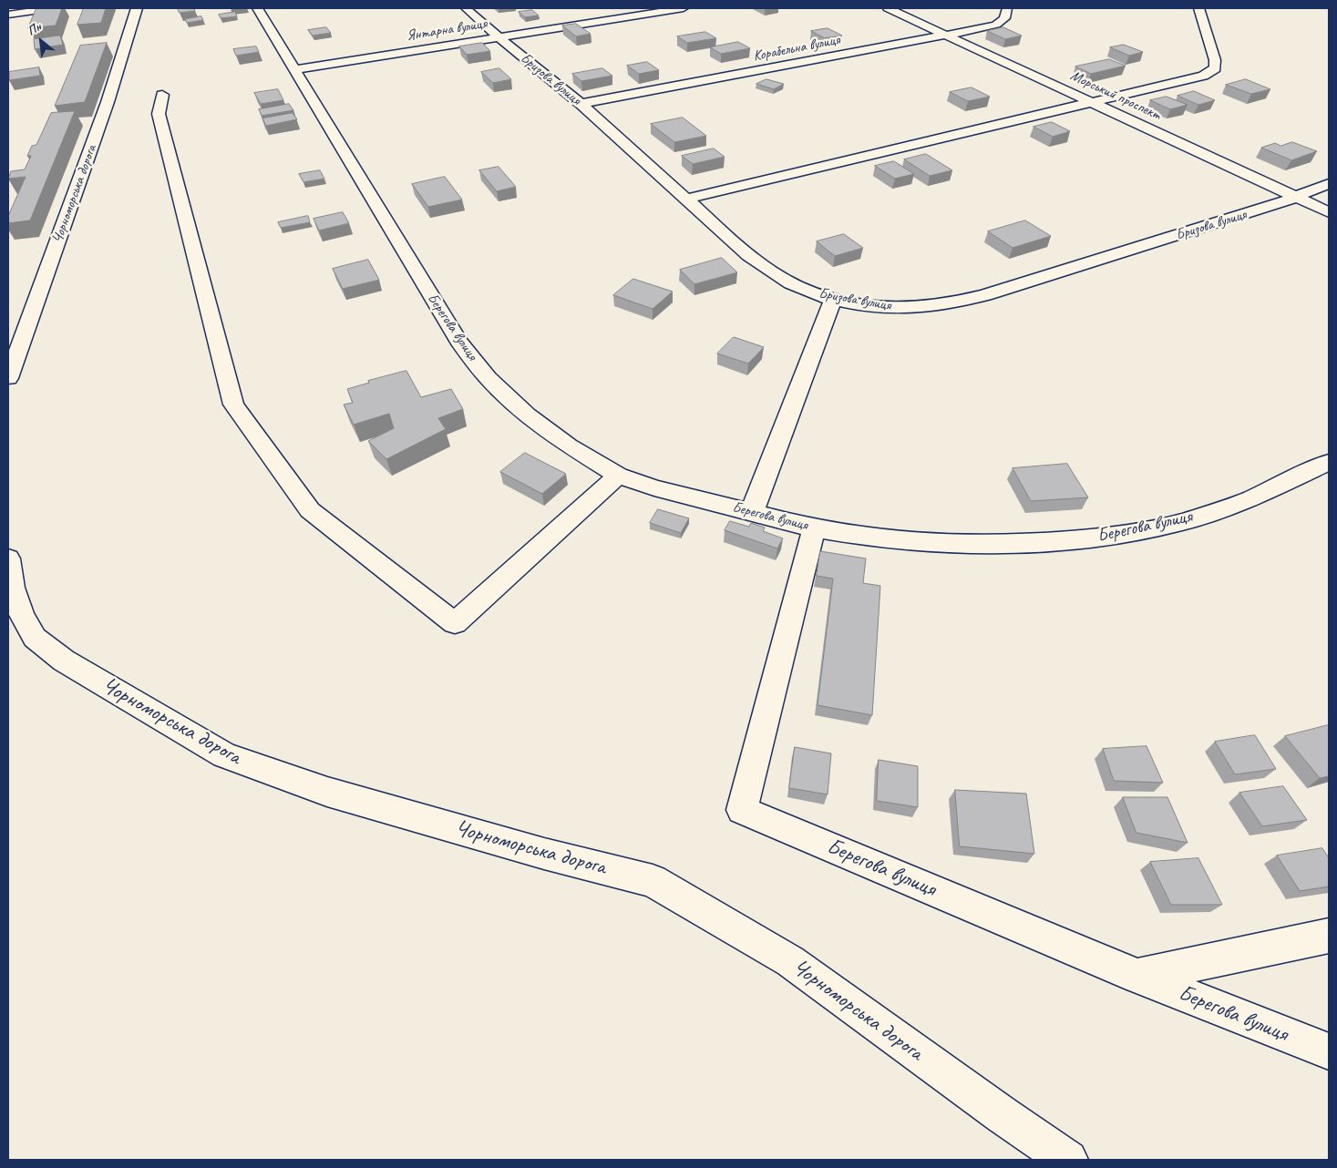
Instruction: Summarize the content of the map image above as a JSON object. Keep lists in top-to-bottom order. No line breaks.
{"streets":{"street":["Янтарна вулиця","Корабельна вулиця","Бризова вулиця","Морський проспект","Чорноморська дорога","Берегова вулиця"]},"crossings":[["Янтарна вулиця","Бризова вулиця"],["Янтарна вулиця","Берегова вулиця"],["Корабельна вулиця","Бризова вулиця"],["Корабельна вулиця","Морський проспект"],["Бризова вулиця","Морський проспект"]],"north":"top left"}
